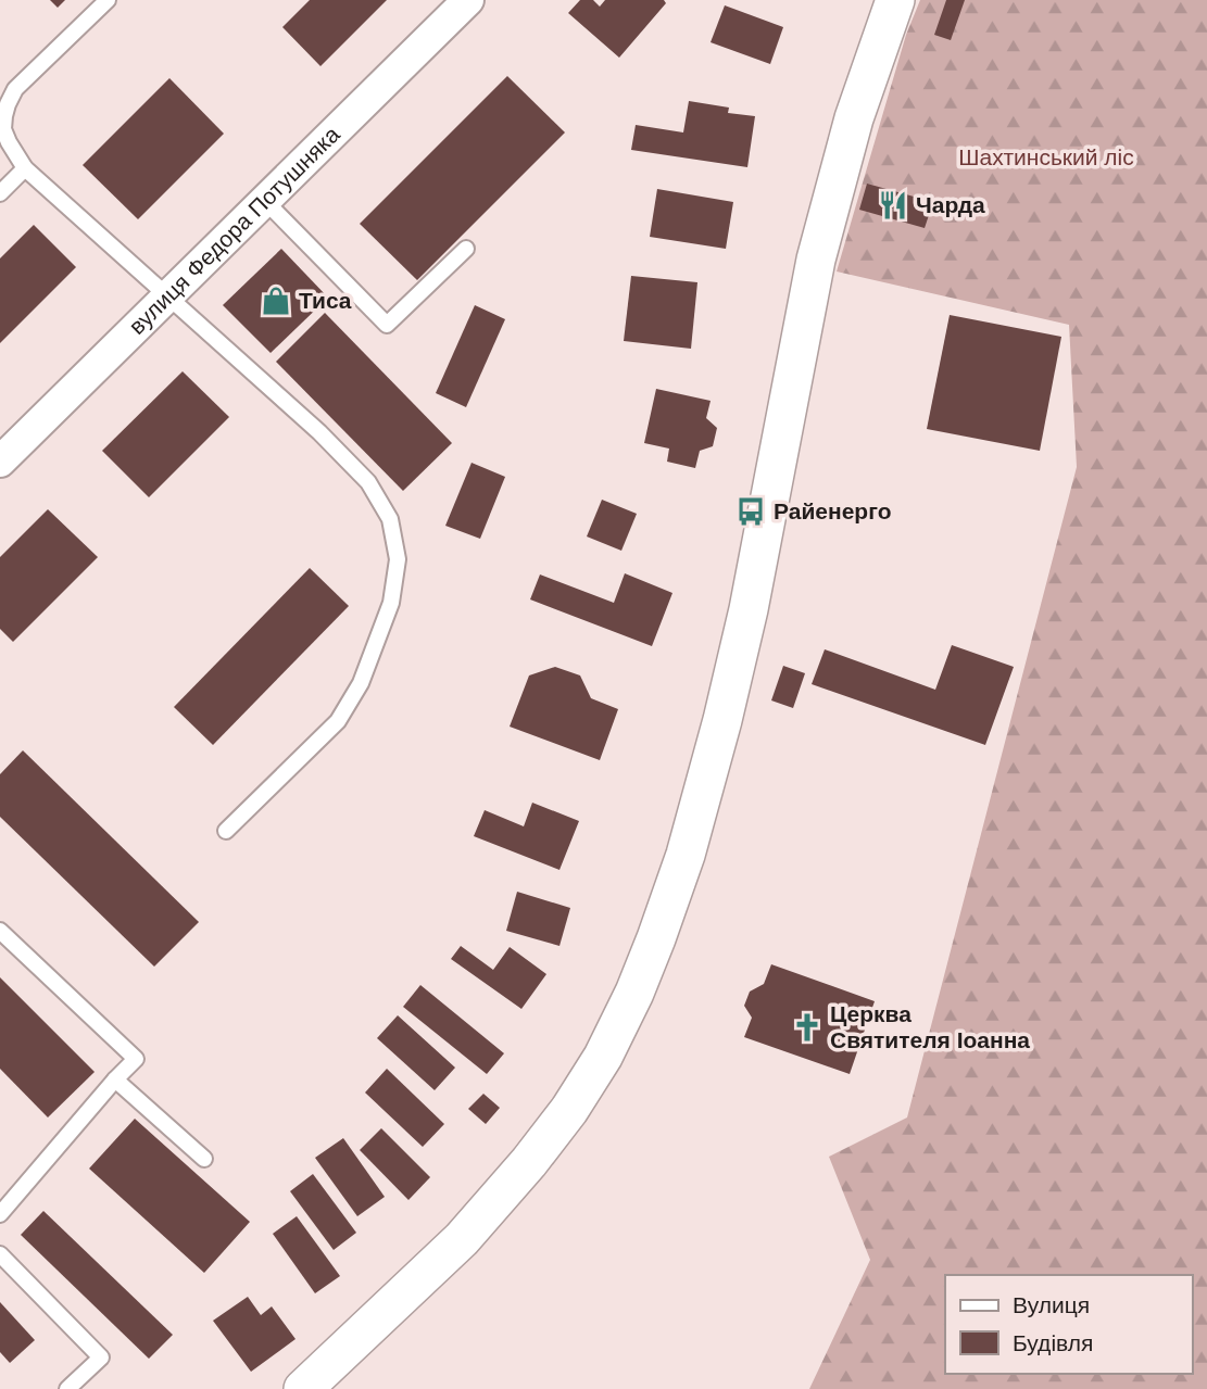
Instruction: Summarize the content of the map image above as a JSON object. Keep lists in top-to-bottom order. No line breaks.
{"streets":{"street":["вулиця Федора Потушняка"]},"parks":["Шахтинський ліс"],"places":{"restaurant":["Чарда"],"shop":["Тиса"],"bus stop":["Райенерго"],"church":["Церква Святителя Іоанна"]},"legend":["Вулиця","Будівля"]}
